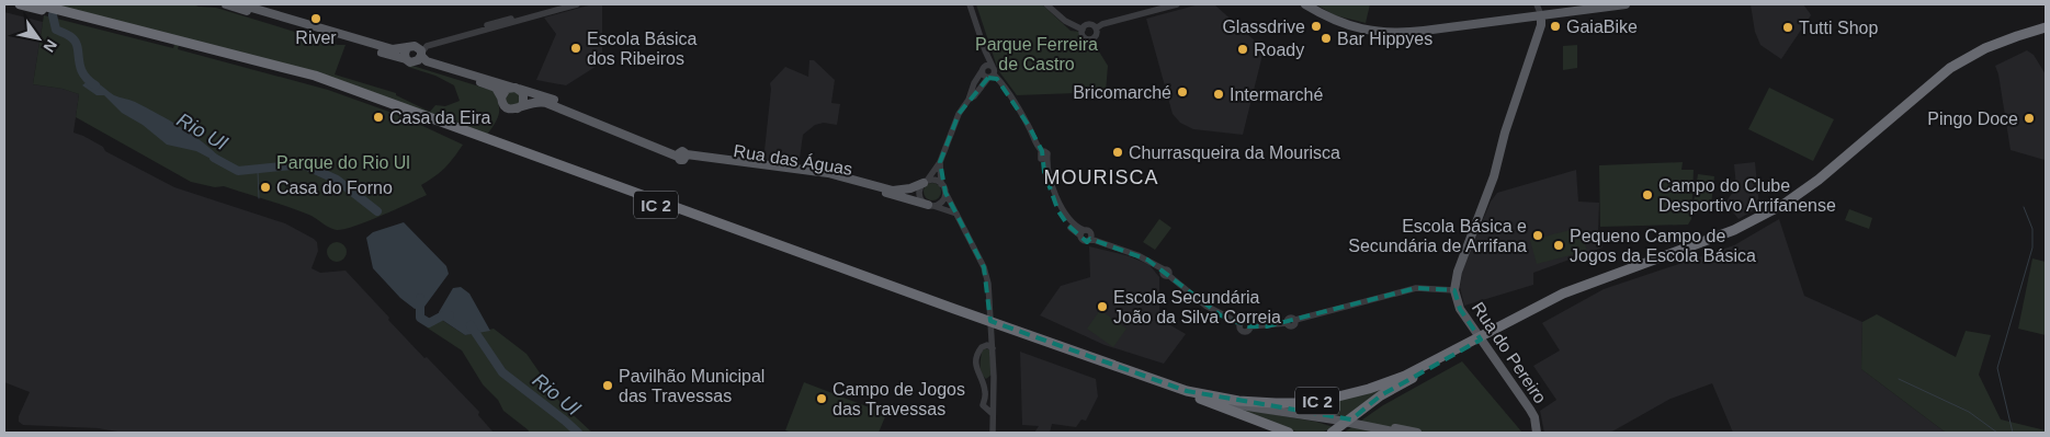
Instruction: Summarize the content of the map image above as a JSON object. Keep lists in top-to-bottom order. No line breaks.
{"streets":{"highway":["IC 2"],"main road":["Rua das Águas","Rua do Pereiro"]},"districts":["MOURISCA"],"water":["Rio Ul"],"parks":["Parque Ferreira de Castro","Parque do Rio Ul"],"places":["River","Glassdrive","GaiaBike","Tutti Shop","Bar Hippyes","Escola Básica dos Ribeiros","Roady","Bricomarché","Intermarché","Casa da Eira","Pingo Doce","Churrasqueira da Mourisca","Casa do Forno","Campo do Clube Desportivo Arrifanense","Escola Básica e Secundária de Arrifana","Pequeno Campo de Jogos da Escola Básica","Escola Secundária João da Silva Correia","Pavilhão Municipal das Travessas","Campo de Jogos das Travessas"],"north":"bottom right"}
